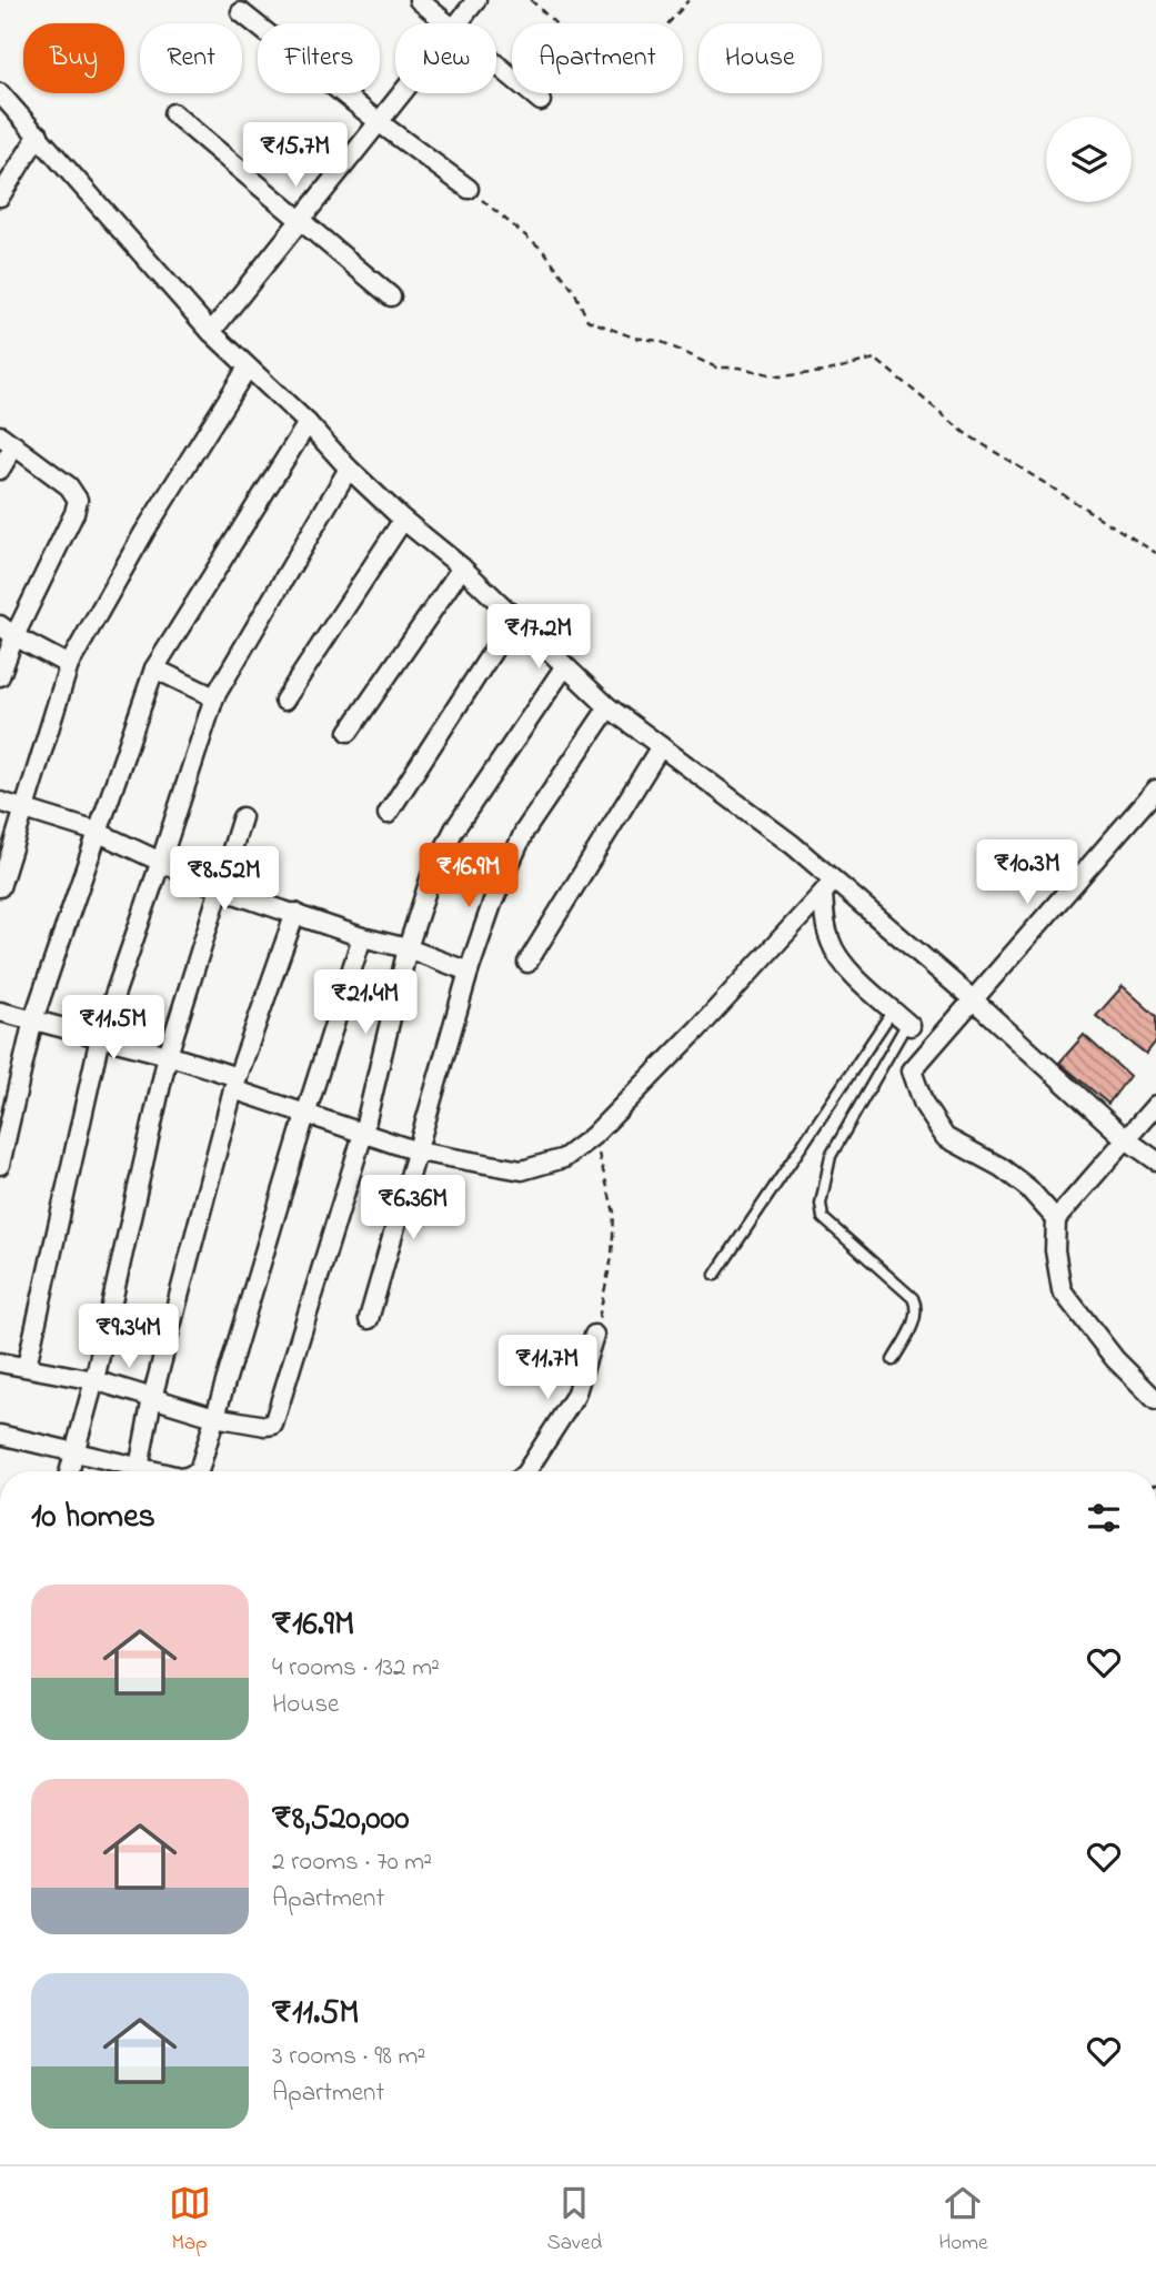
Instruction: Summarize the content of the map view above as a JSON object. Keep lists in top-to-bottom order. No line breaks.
{"page":{"chip":["Buy","Rent","Filters","New","Apartment","House"],"price":["₹15.7M","₹17.2M","₹10.3M","₹16.9M","₹8.52M","₹21.4M","₹11.5M","₹6.36M","₹9.34M","₹11.7M"],"heading":"10 homes","list":[{"name":"₹16.9M","note":"4 rooms · 132 m² · House"},{"name":"₹8,520,000","note":"2 rooms · 70 m² · Apartment"},{"name":"₹11.5M","note":"3 rooms · 98 m² · Apartment"}],"tabs":["Map","Saved","Home"]}}
